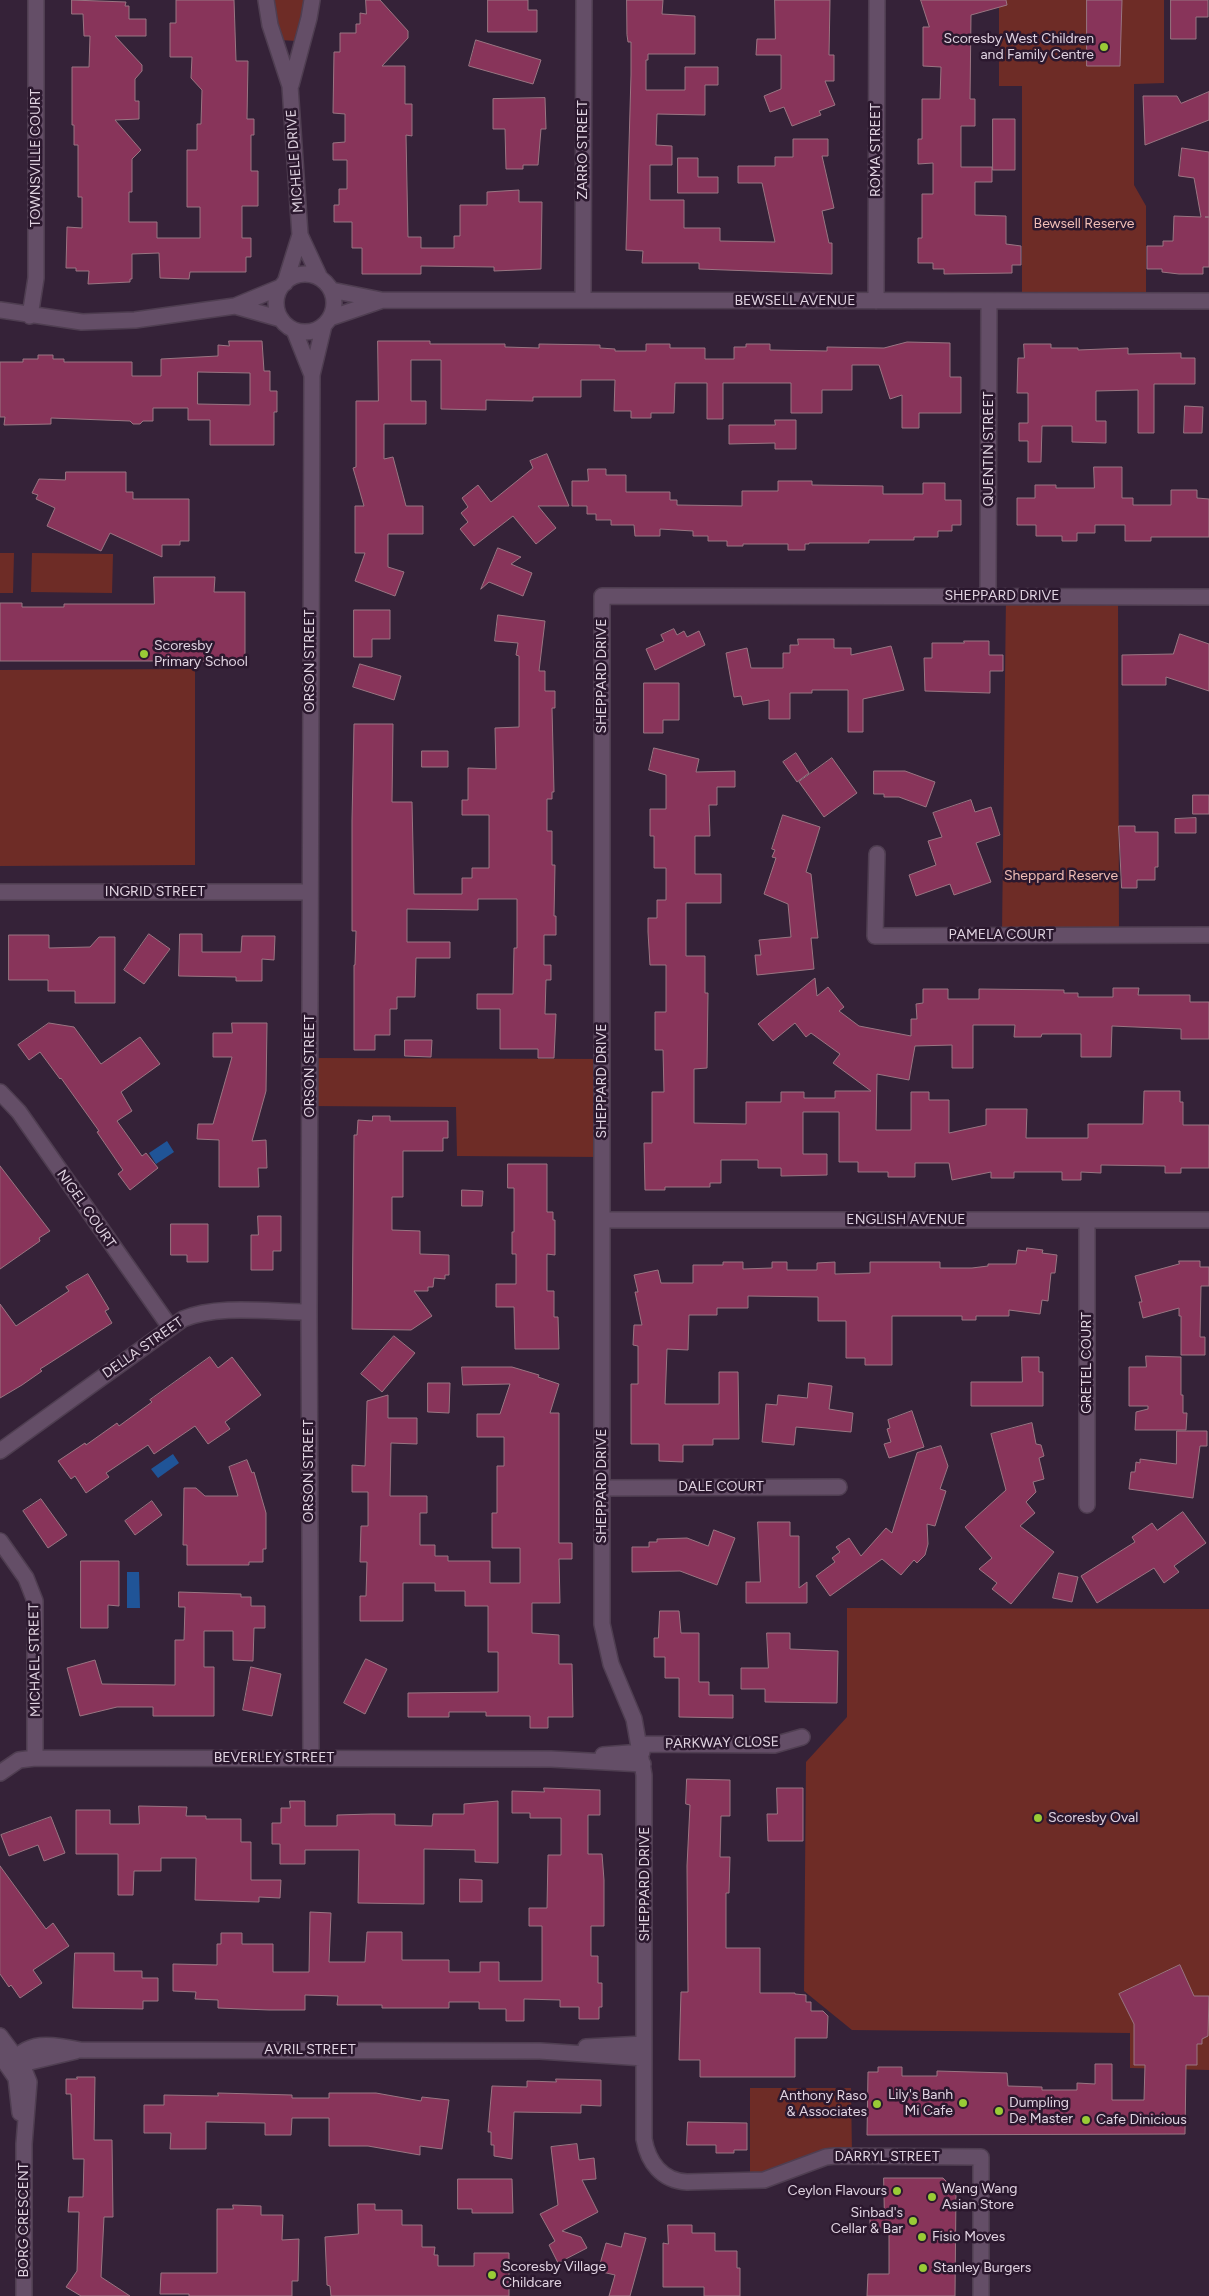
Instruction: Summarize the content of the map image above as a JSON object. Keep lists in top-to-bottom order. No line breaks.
{"streets":{"street":["ZARRO STREET","ROMA STREET","TOWNSVILLE COURT","MICHELE DRIVE","BEWSELL AVENUE","QUENTIN STREET","SHEPPARD DRIVE","ORSON STREET","INGRID STREET","PAMELA COURT","NIGEL COURT","ENGLISH AVENUE","DELLA STREET","GRETEL COURT","DALE COURT","MICHAEL STREET","PARKWAY CLOSE","BEVERLEY STREET","AVRIL STREET","DARRYL STREET","BORG CRESCENT"]},"crossings":[["ZARRO STREET","BEWSELL AVENUE"],["ROMA STREET","BEWSELL AVENUE"],["MICHELE DRIVE","BEWSELL AVENUE"],["MICHELE DRIVE","ORSON STREET"],["BEWSELL AVENUE","QUENTIN STREET"],["BEWSELL AVENUE","ORSON STREET"],["QUENTIN STREET","SHEPPARD DRIVE"],["SHEPPARD DRIVE","ENGLISH AVENUE"],["SHEPPARD DRIVE","DALE COURT"],["SHEPPARD DRIVE","PARKWAY CLOSE"],["SHEPPARD DRIVE","BEVERLEY STREET"],["SHEPPARD DRIVE","AVRIL STREET"],["SHEPPARD DRIVE","DARRYL STREET"],["ORSON STREET","INGRID STREET"],["ORSON STREET","DELLA STREET"],["ORSON STREET","BEVERLEY STREET"],["NIGEL COURT","DELLA STREET"],["ENGLISH AVENUE","GRETEL COURT"],["MICHAEL STREET","BEVERLEY STREET"],["PARKWAY CLOSE","BEVERLEY STREET"],["AVRIL STREET","BORG CRESCENT"]],"parks":["Bewsell Reserve","Sheppard Reserve"],"places":["Scoresby West Children and Family Centre","Scoresby Primary School","Scoresby Oval","Lily's Banh Mi Cafe","Anthony Raso & Associates","Dumpling De Master","Cafe Dinicious","Ceylon Flavours","Wang Wang Asian Store","Sinbad's Cellar & Bar","Fisio Moves","Stanley Burgers","Scoresby Village Childcare"]}
